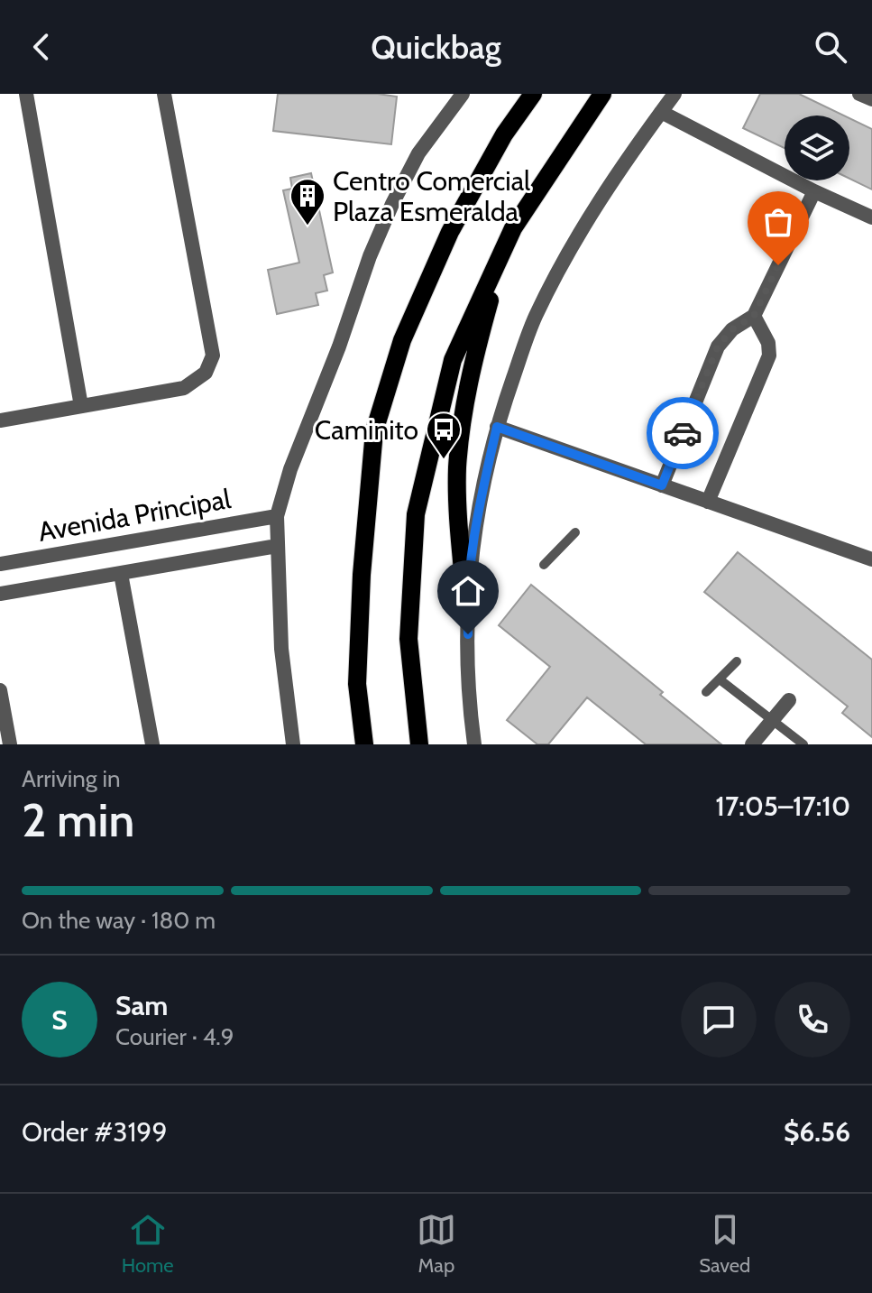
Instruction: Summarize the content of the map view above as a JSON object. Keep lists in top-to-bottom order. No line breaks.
{"streets":{"street":["Avenida Principal"]},"places":{"building":["Centro Comercial Plaza Esmeralda"],"bus stop":["Caminito"]},"page":{"header":"Quickbag","heading":["2 min","Arriving in","17:05–17:10"],"panel":["Sam","Courier · 4.9","Order #3199","$6.56"],"bar":"On the way · 180 m","round":"S","tabs":["Home","Map","Saved"]}}
